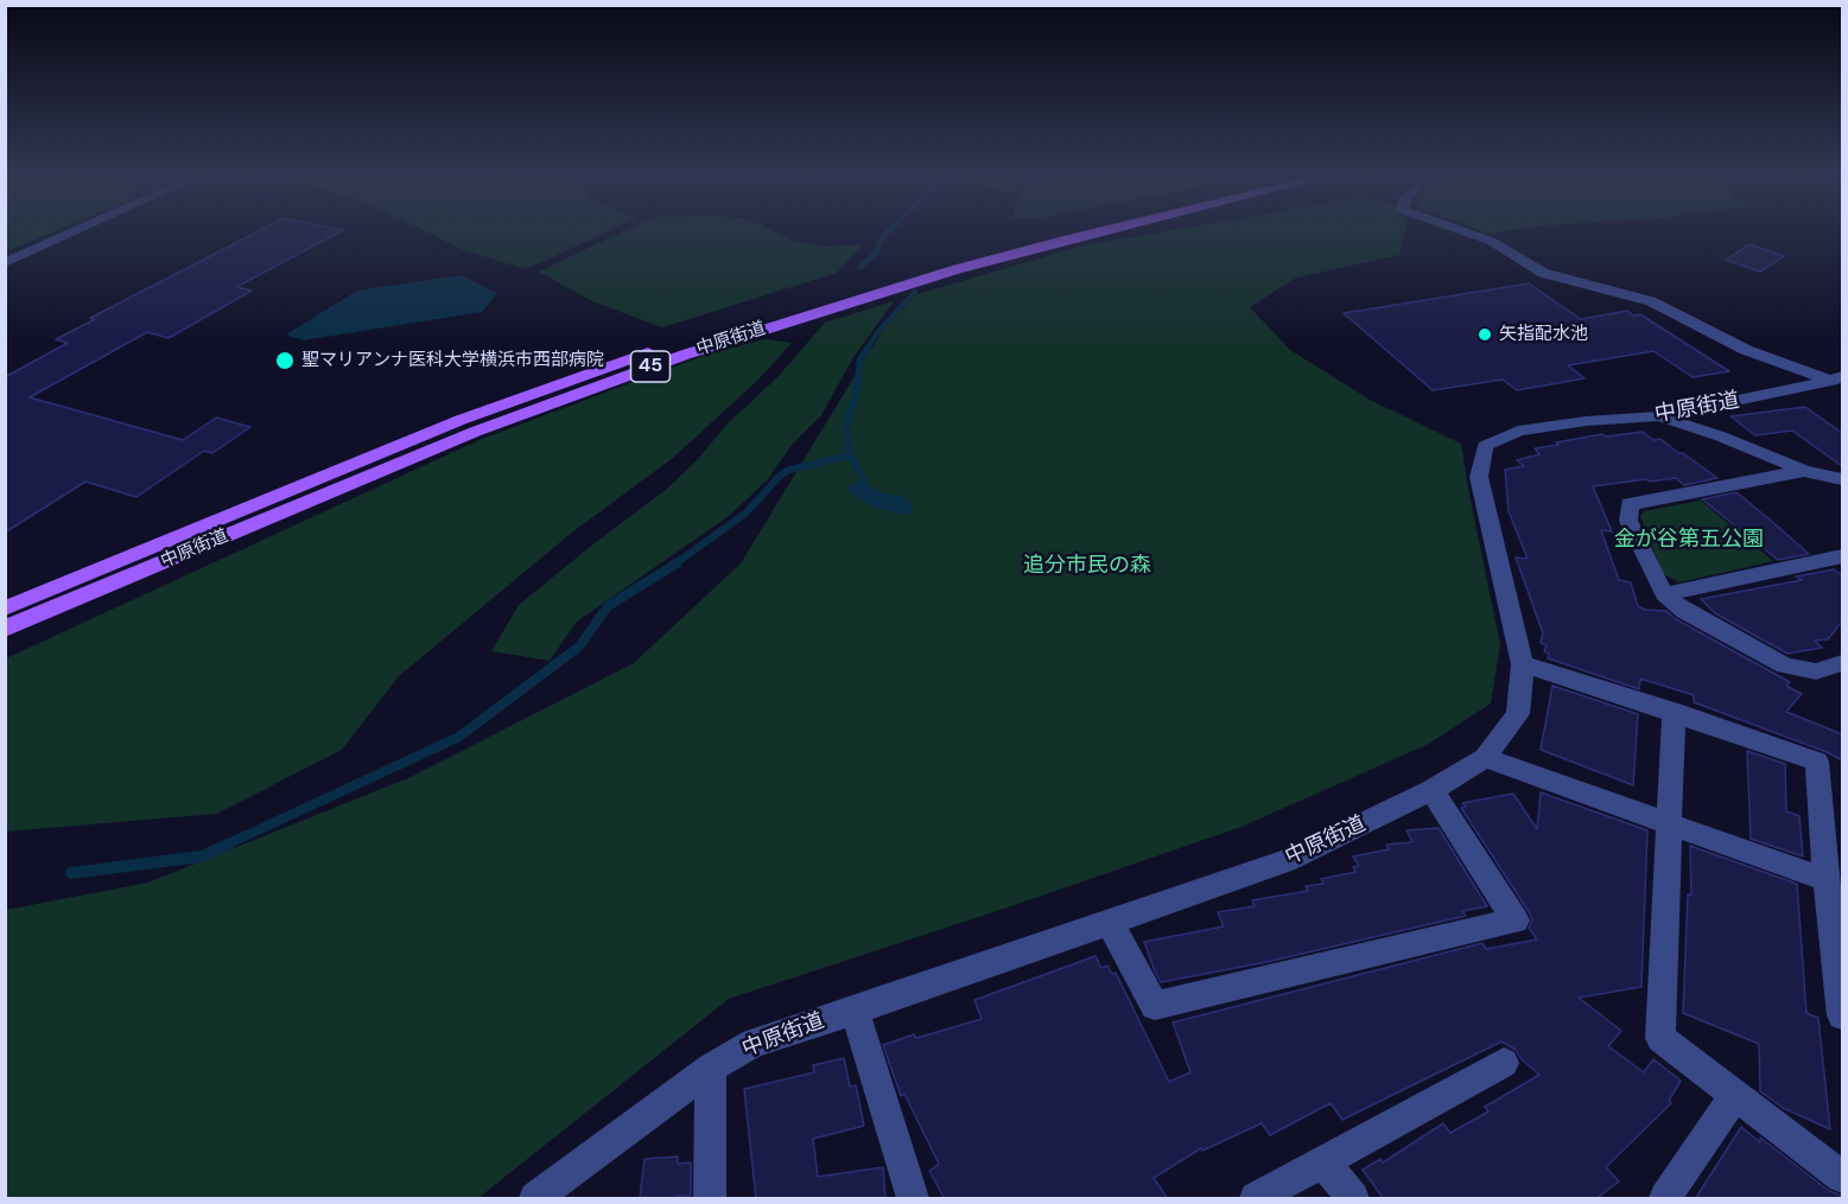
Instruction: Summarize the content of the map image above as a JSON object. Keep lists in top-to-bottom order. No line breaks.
{"streets":{"main road":["中原街道","45"]},"parks":["金が谷第五公園","追分市民の森"],"places":["矢指配水池","聖マリアンナ医科大学横浜市西部病院"]}
